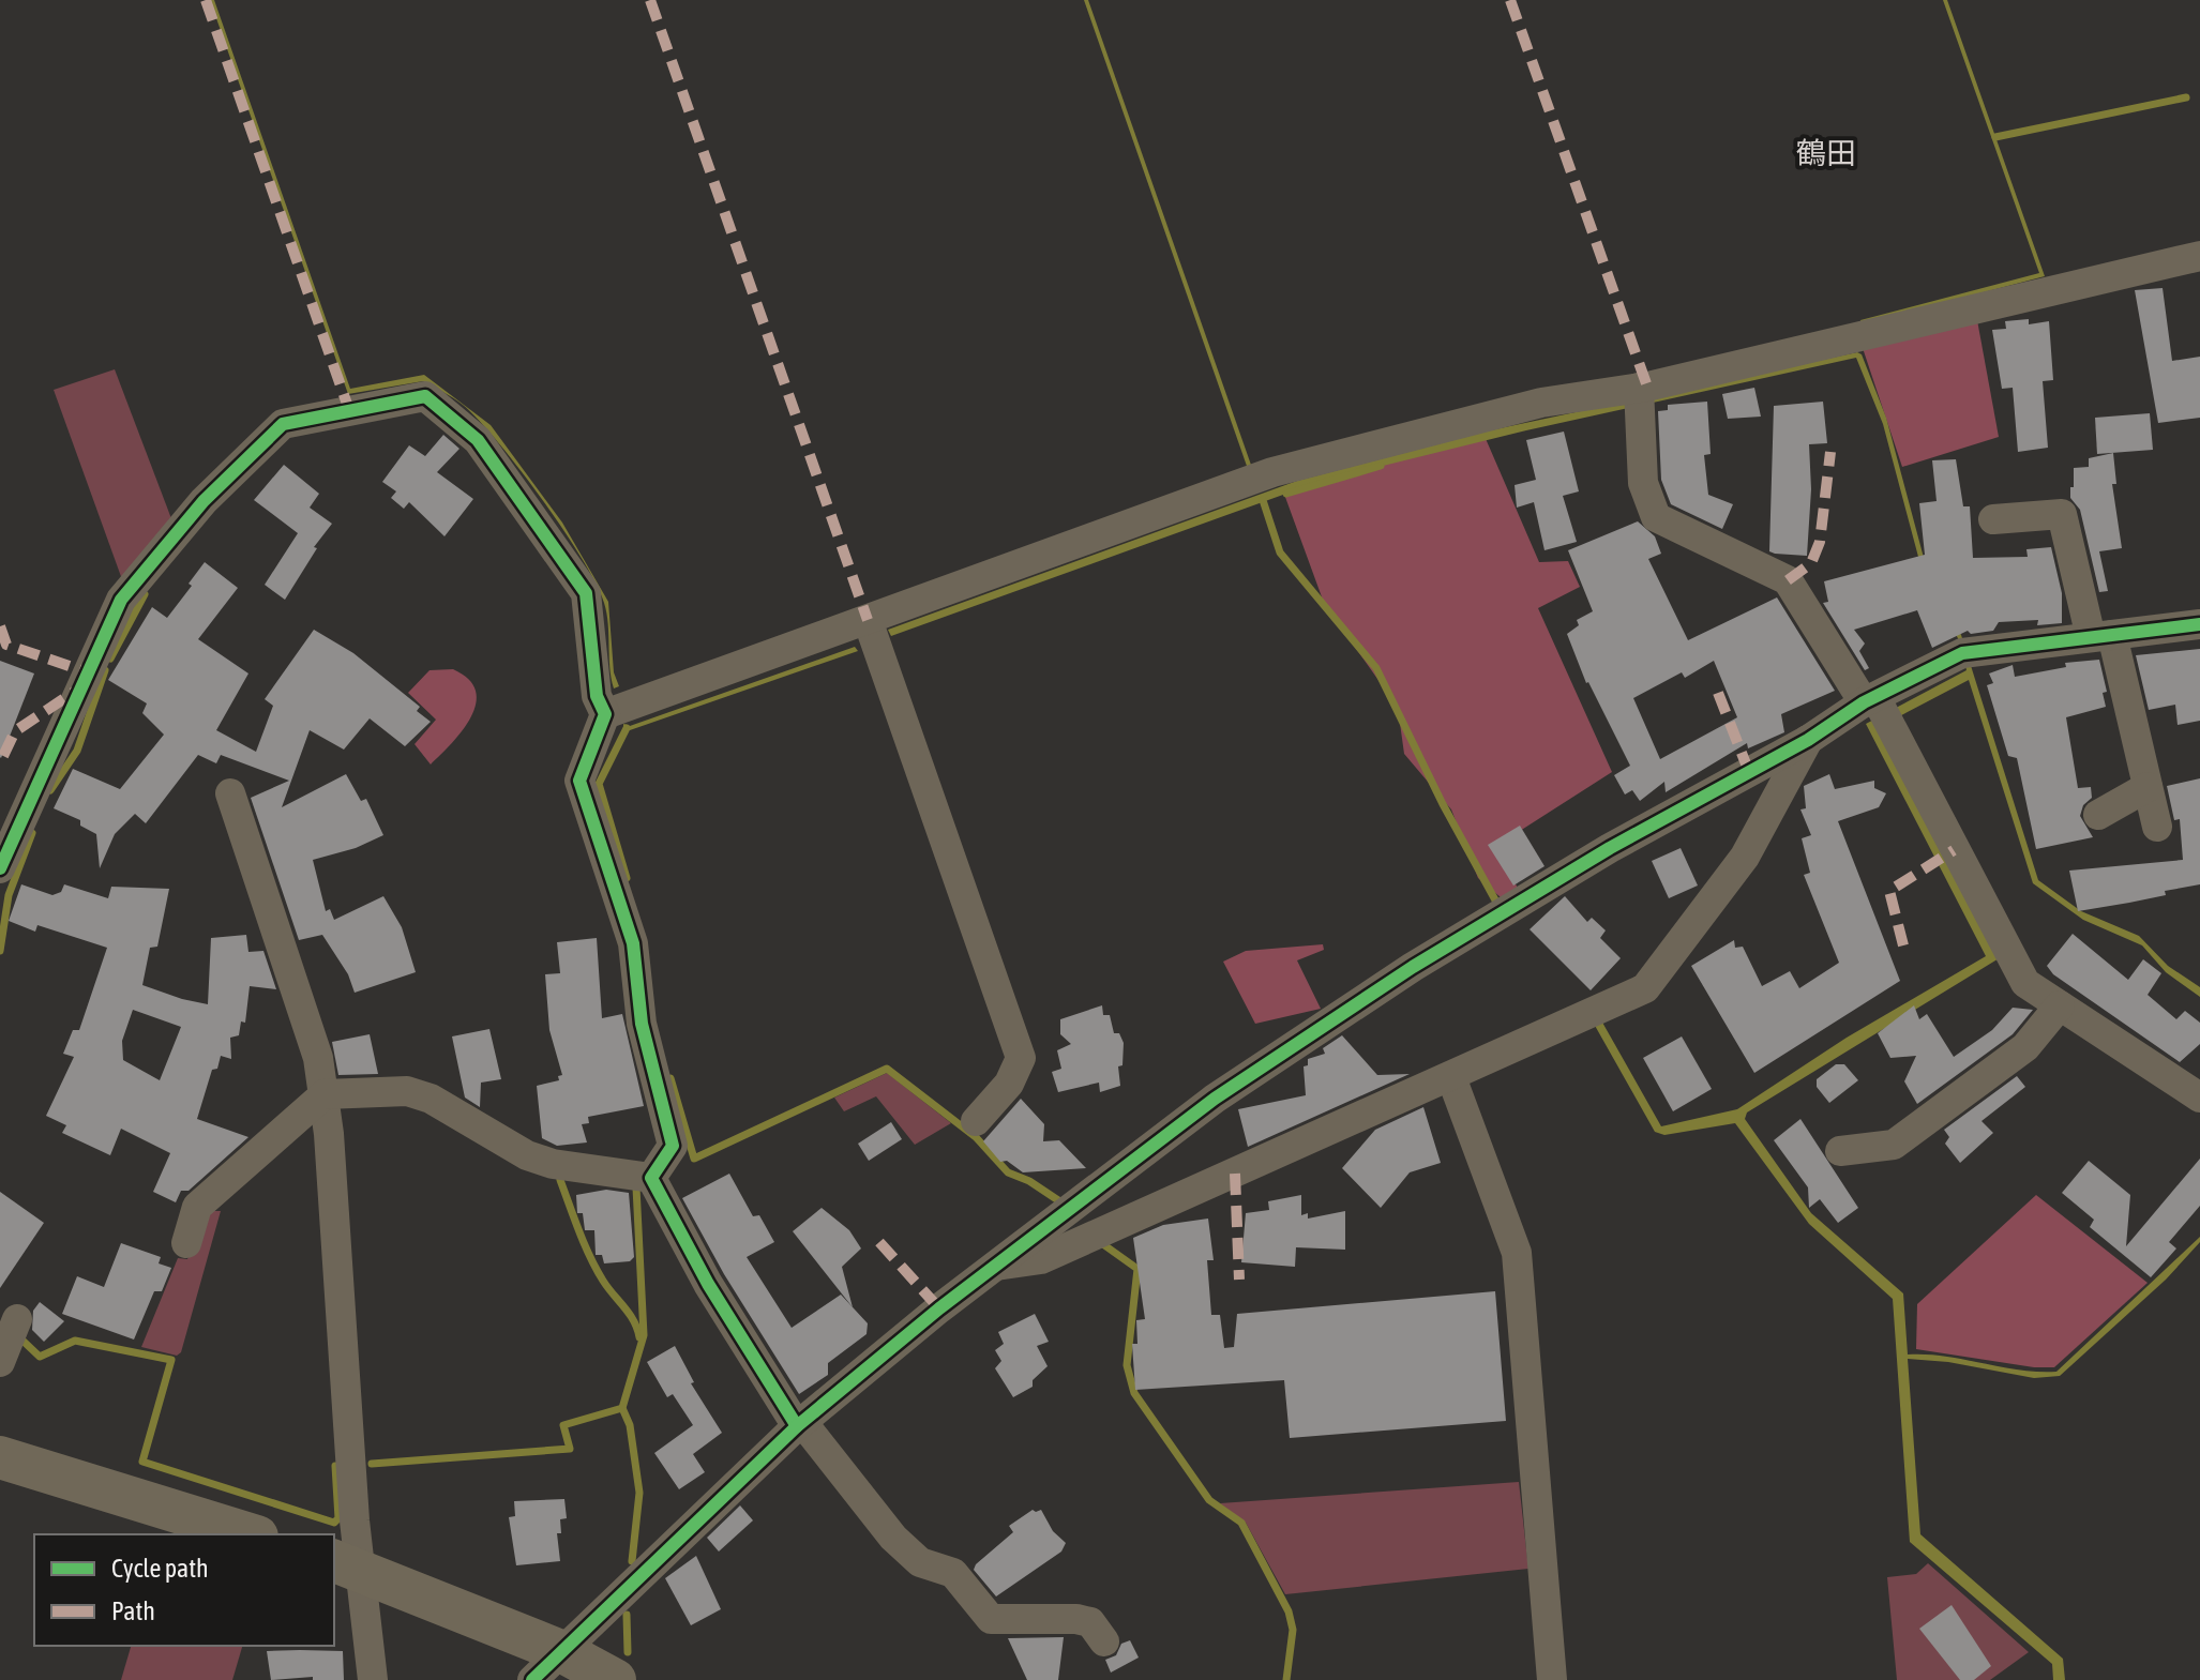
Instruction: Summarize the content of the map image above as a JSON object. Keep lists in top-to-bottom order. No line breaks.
{"districts":["鶴田"],"legend":["Cycle path","Path"]}
